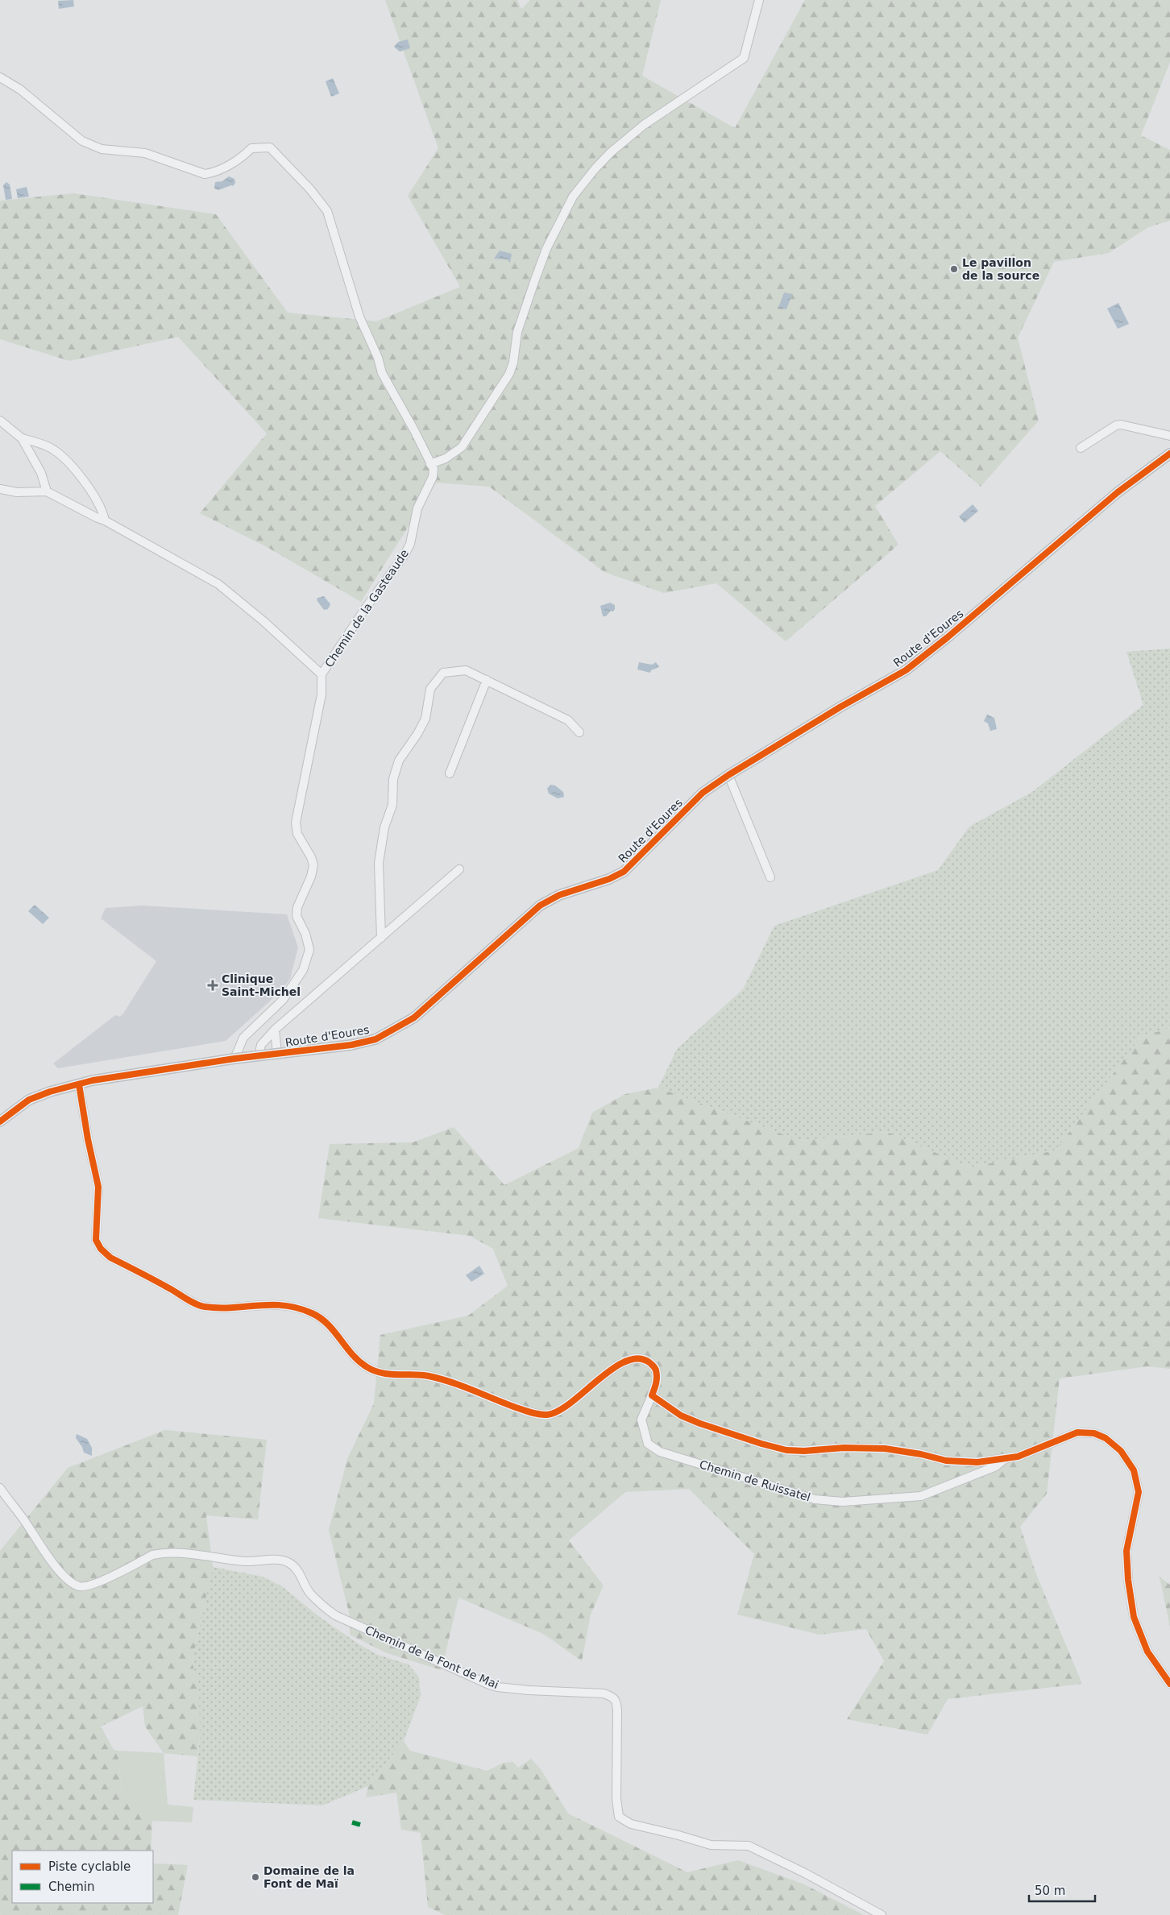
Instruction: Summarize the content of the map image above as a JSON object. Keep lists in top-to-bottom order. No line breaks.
{"streets":{"street":["Chemin de la Gasteaude","Route d'Eoures","Chemin de Ruissatel","Chemin de la Font de Mai"]},"crossings":[["Route d'Eoures","Chemin de Ruissatel"]],"places":{"other":["Le pavillon de la source","Domaine de la Font de Maï"],"health":["Clinique Saint-Michel"]},"legend":["Piste cyclable","Chemin"],"scale_bar":"50 m"}
